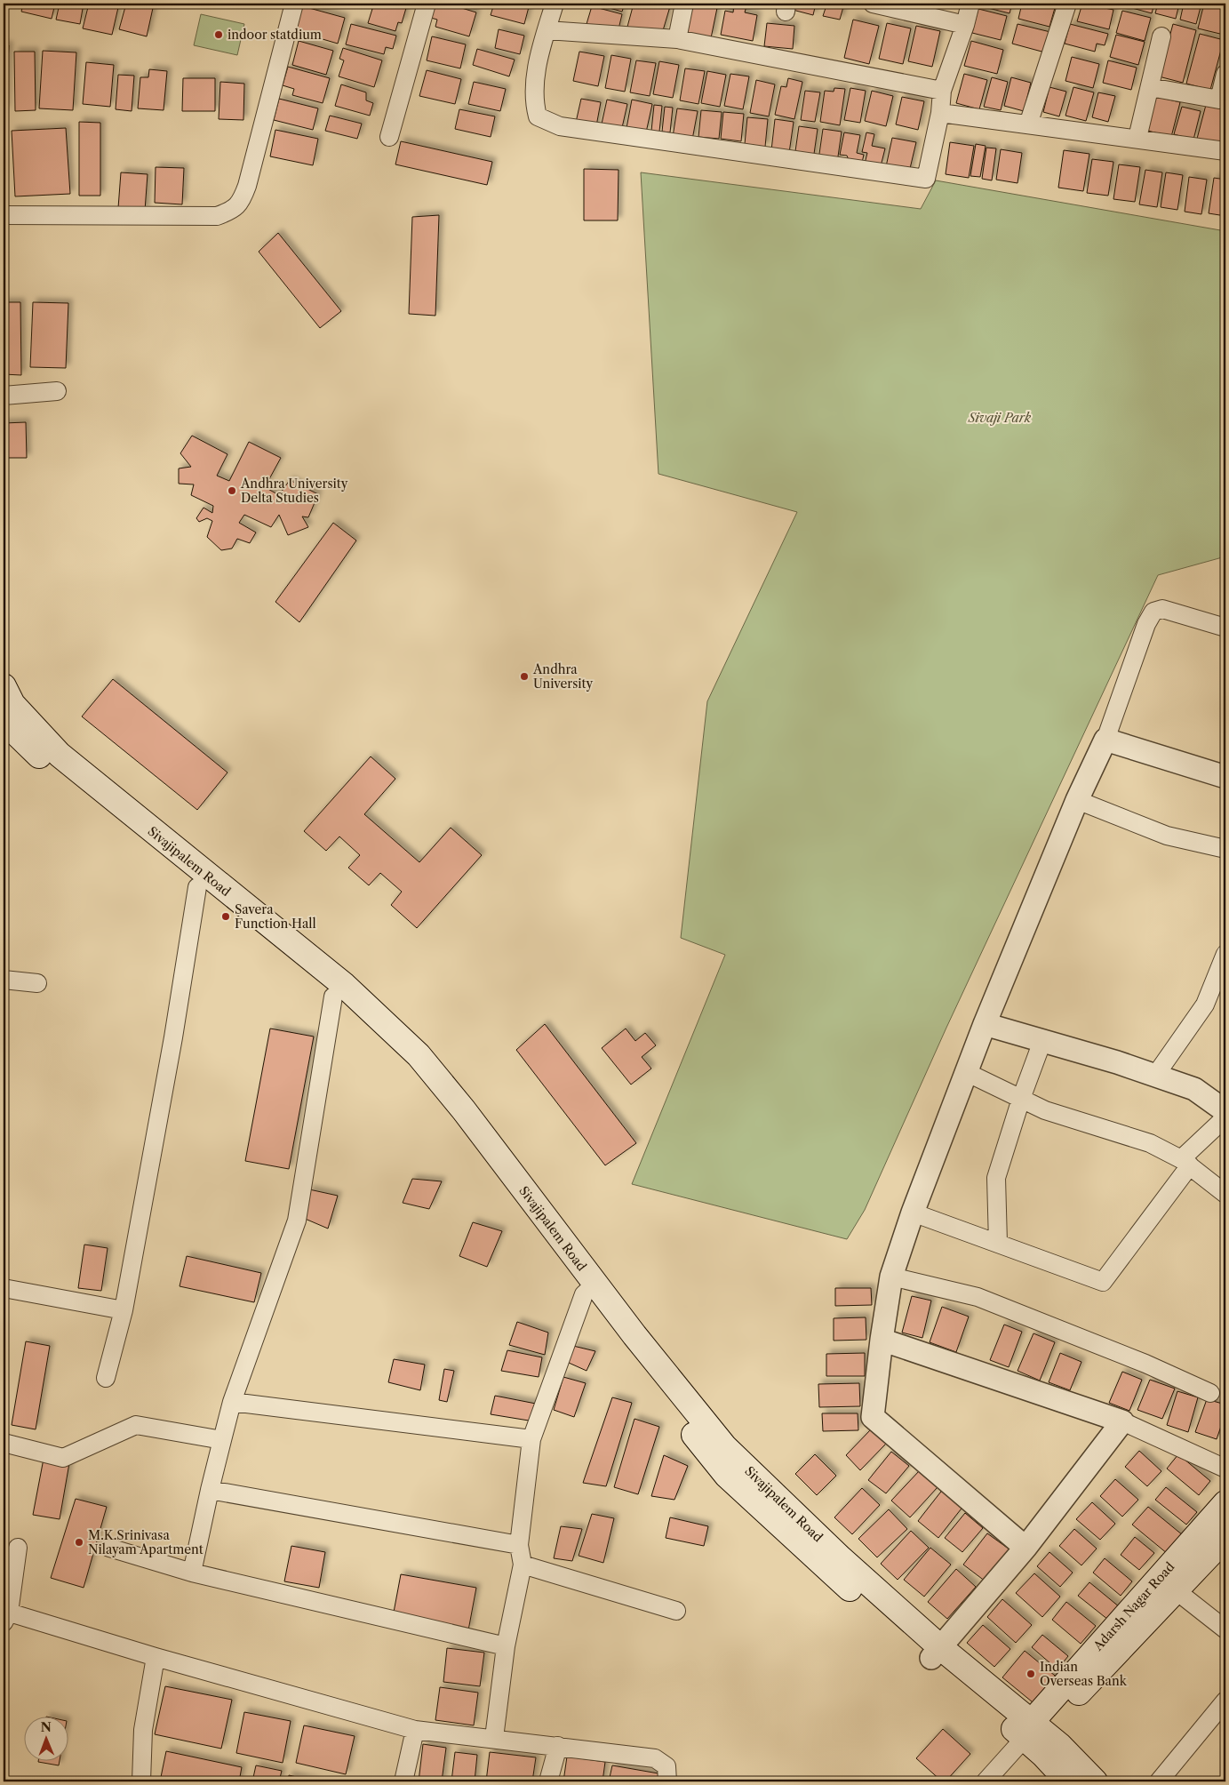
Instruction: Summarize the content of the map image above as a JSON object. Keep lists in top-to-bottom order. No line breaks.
{"streets":{"main road":["Sivajipalem Road","Adarsh Nagar Road"]},"crossings":[["Sivajipalem Road","Adarsh Nagar Road"]],"parks":["Sivaji Park"],"places":["indoor statdium","Andhra University Delta Studies","Andhra University","Savera Function Hall","M.K.Srinivasa Nilayam Apartment","Indian Overseas Bank"],"north":"top"}
